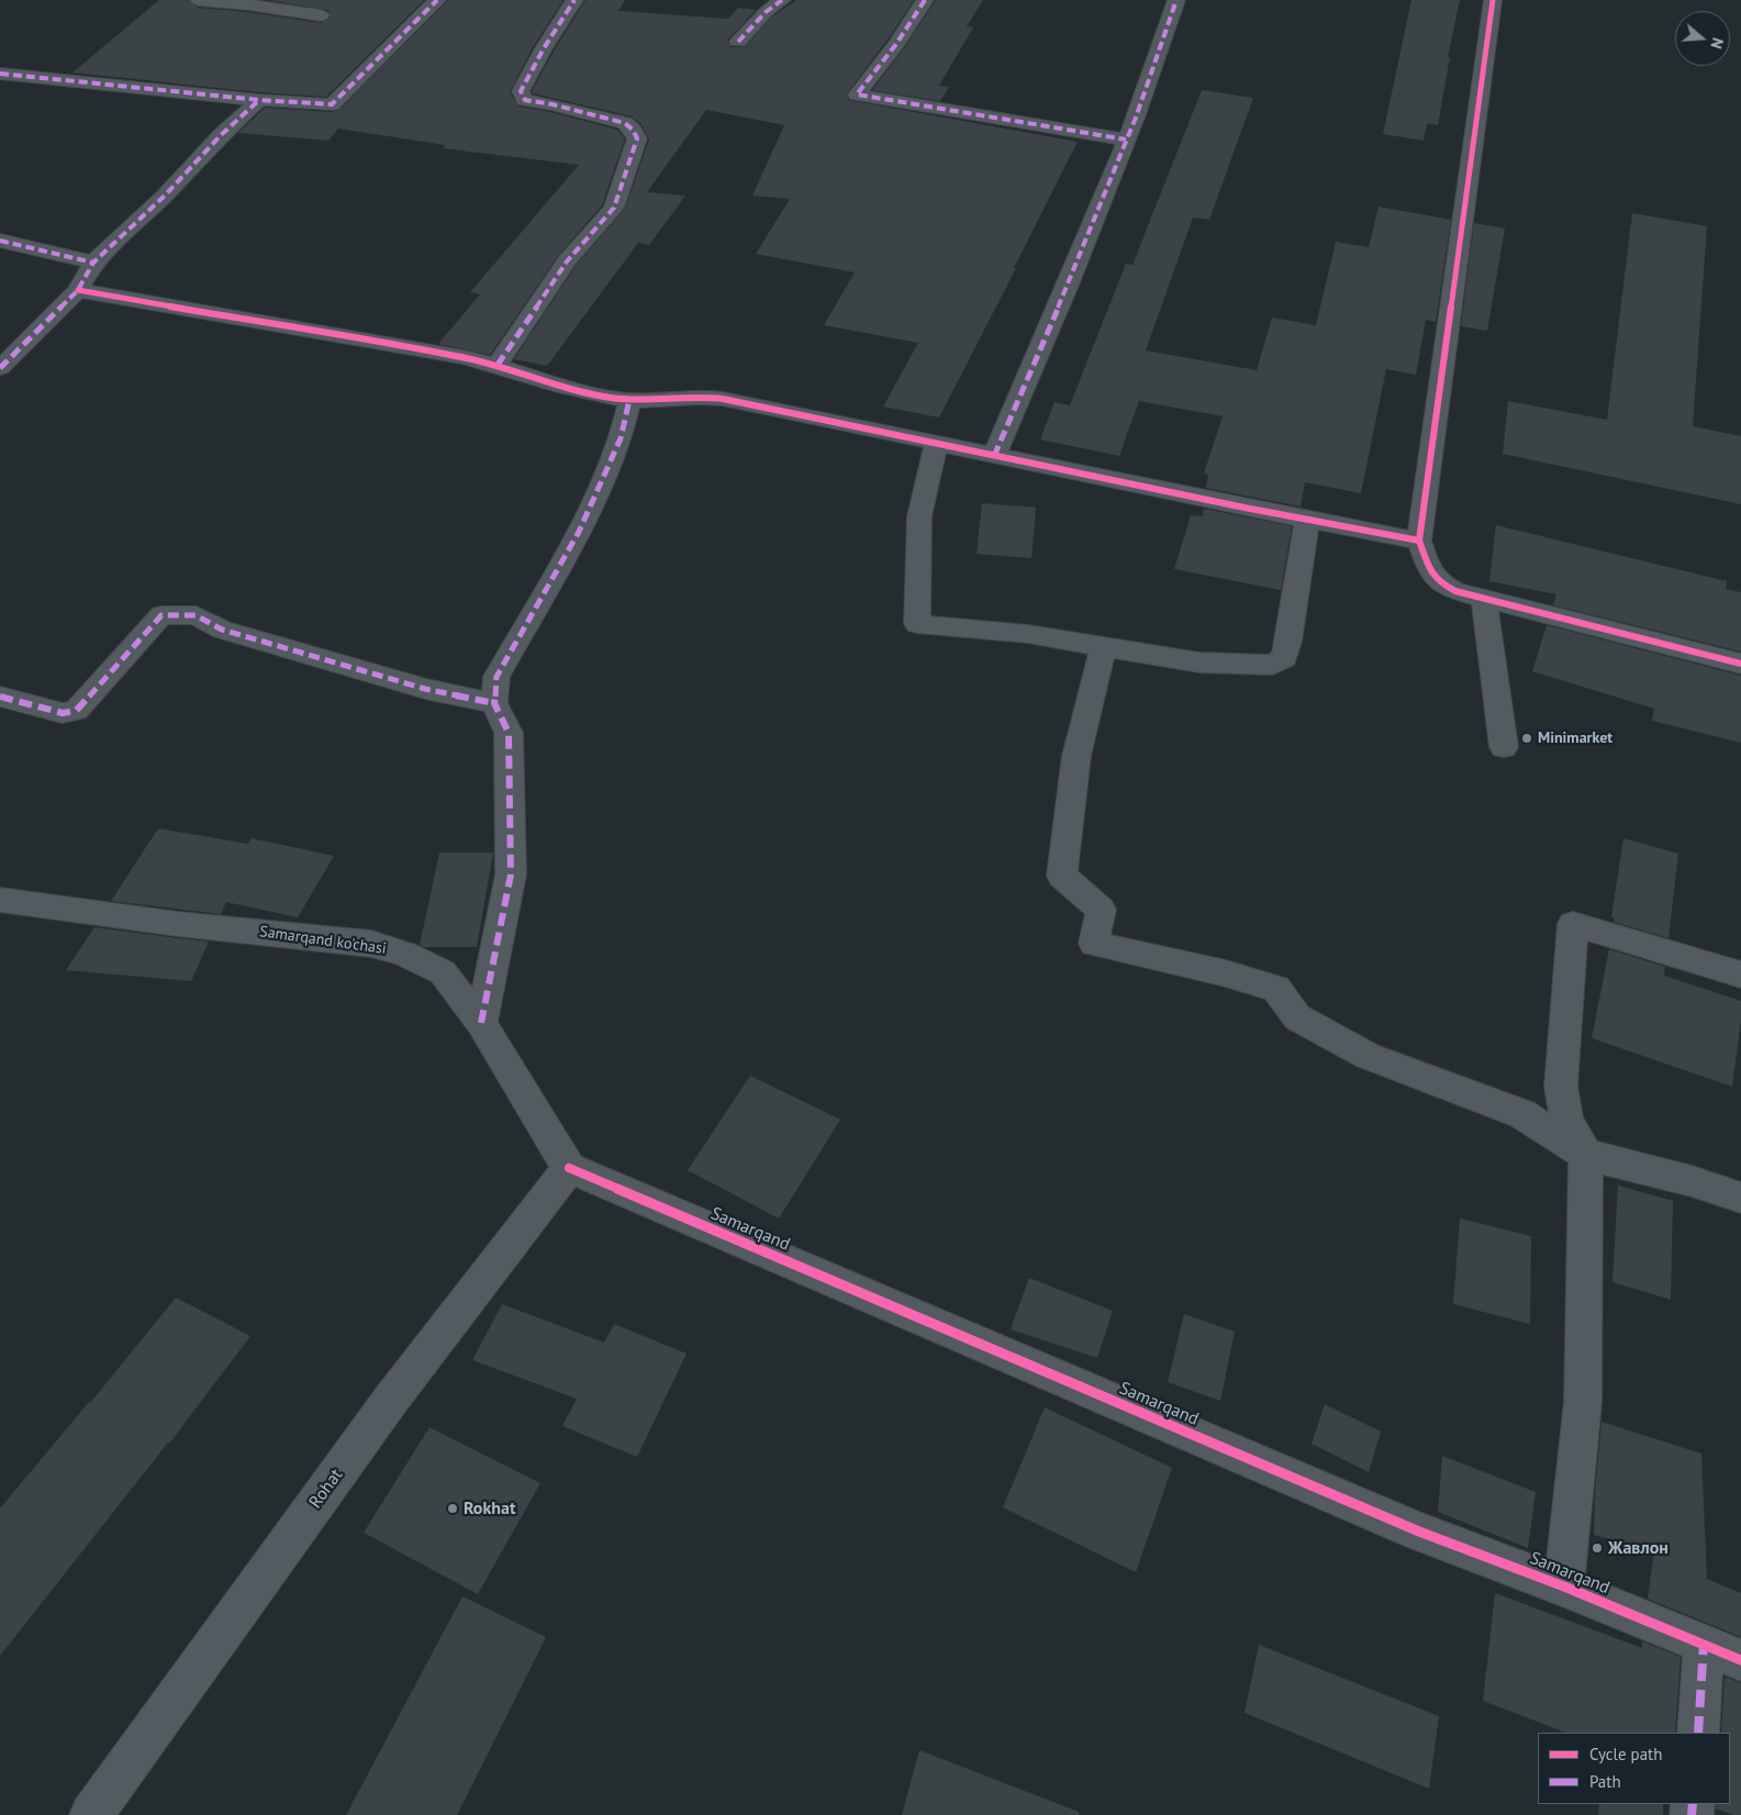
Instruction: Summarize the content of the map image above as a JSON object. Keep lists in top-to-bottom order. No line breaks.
{"streets":{"street":["Samarqand ko'chasi","Samarqand","Rohat"]},"crossings":[["Samarqand ko'chasi","Samarqand"],["Samarqand ko'chasi","Rohat"],["Samarqand","Rohat"]],"places":["Minimarket","Rokhat","Жавлон"],"legend":["Cycle path","Path"],"north":"right"}
